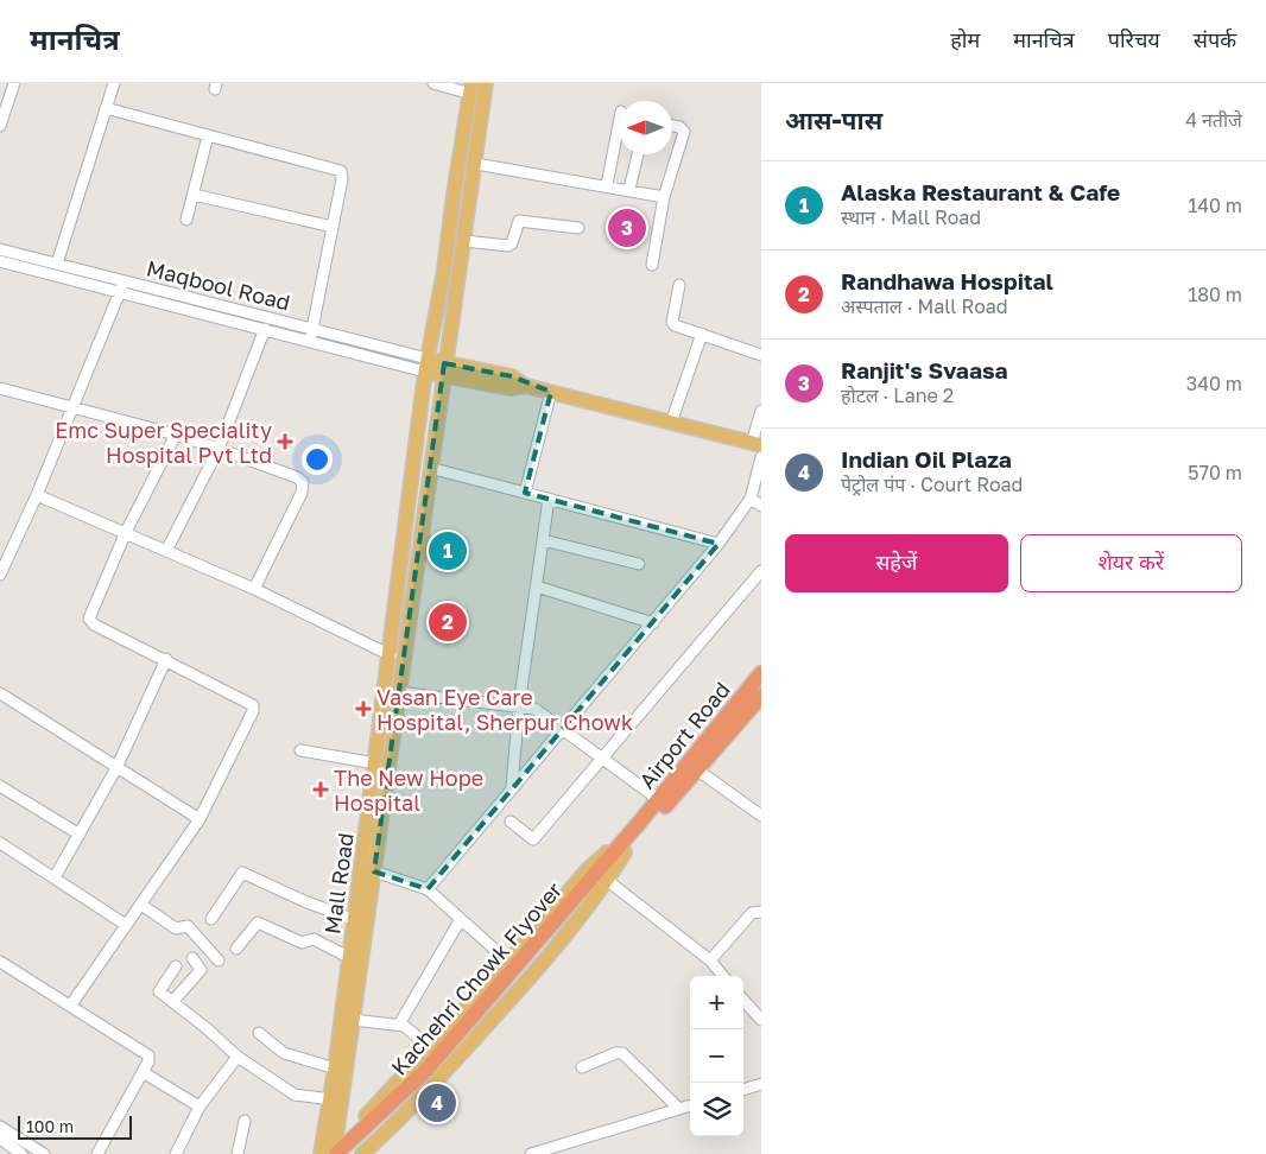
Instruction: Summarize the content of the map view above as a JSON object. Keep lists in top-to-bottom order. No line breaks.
{"streets":{"highway":["Airport Road","Kachehri Chowk Flyover"],"main road":["Mall Road"],"street":["Maqbool Road"]},"crossings":[["Maqbool Road","Mall Road"],["Airport Road","Kachehri Chowk Flyover"],["Mall Road","Kachehri Chowk Flyover"]],"places":{"health":["Emc Super Speciality Hospital Pvt Ltd","Vasan Eye Care Hospital, Sherpur Chowk","The New Hope Hospital"]},"scale_bar":"100 m","north":"left","page":{"header":"मानचित्र","nav":["होम","मानचित्र","परिचय","संपर्क"],"heading":["आस-पास","4 नतीजे"],"list":[{"mark":"1","name":"Alaska Restaurant & Cafe","note":"स्थान · Mall Road","value":"140 m"},{"mark":"2","name":"Randhawa Hospital","note":"अस्पताल · Mall Road","value":"180 m"},{"mark":"3","name":"Ranjit's Svaasa","note":"होटल · Lane 2","value":"340 m"},{"mark":"4","name":"Indian Oil Plaza","note":"पेट्रोल पंप · Court Road","value":"570 m"}],"pins":["3","1","2","4"],"buttons":["सहेजें","शेयर करें"],"map_buttons":["+","−"],"scale":"100 m"}}
